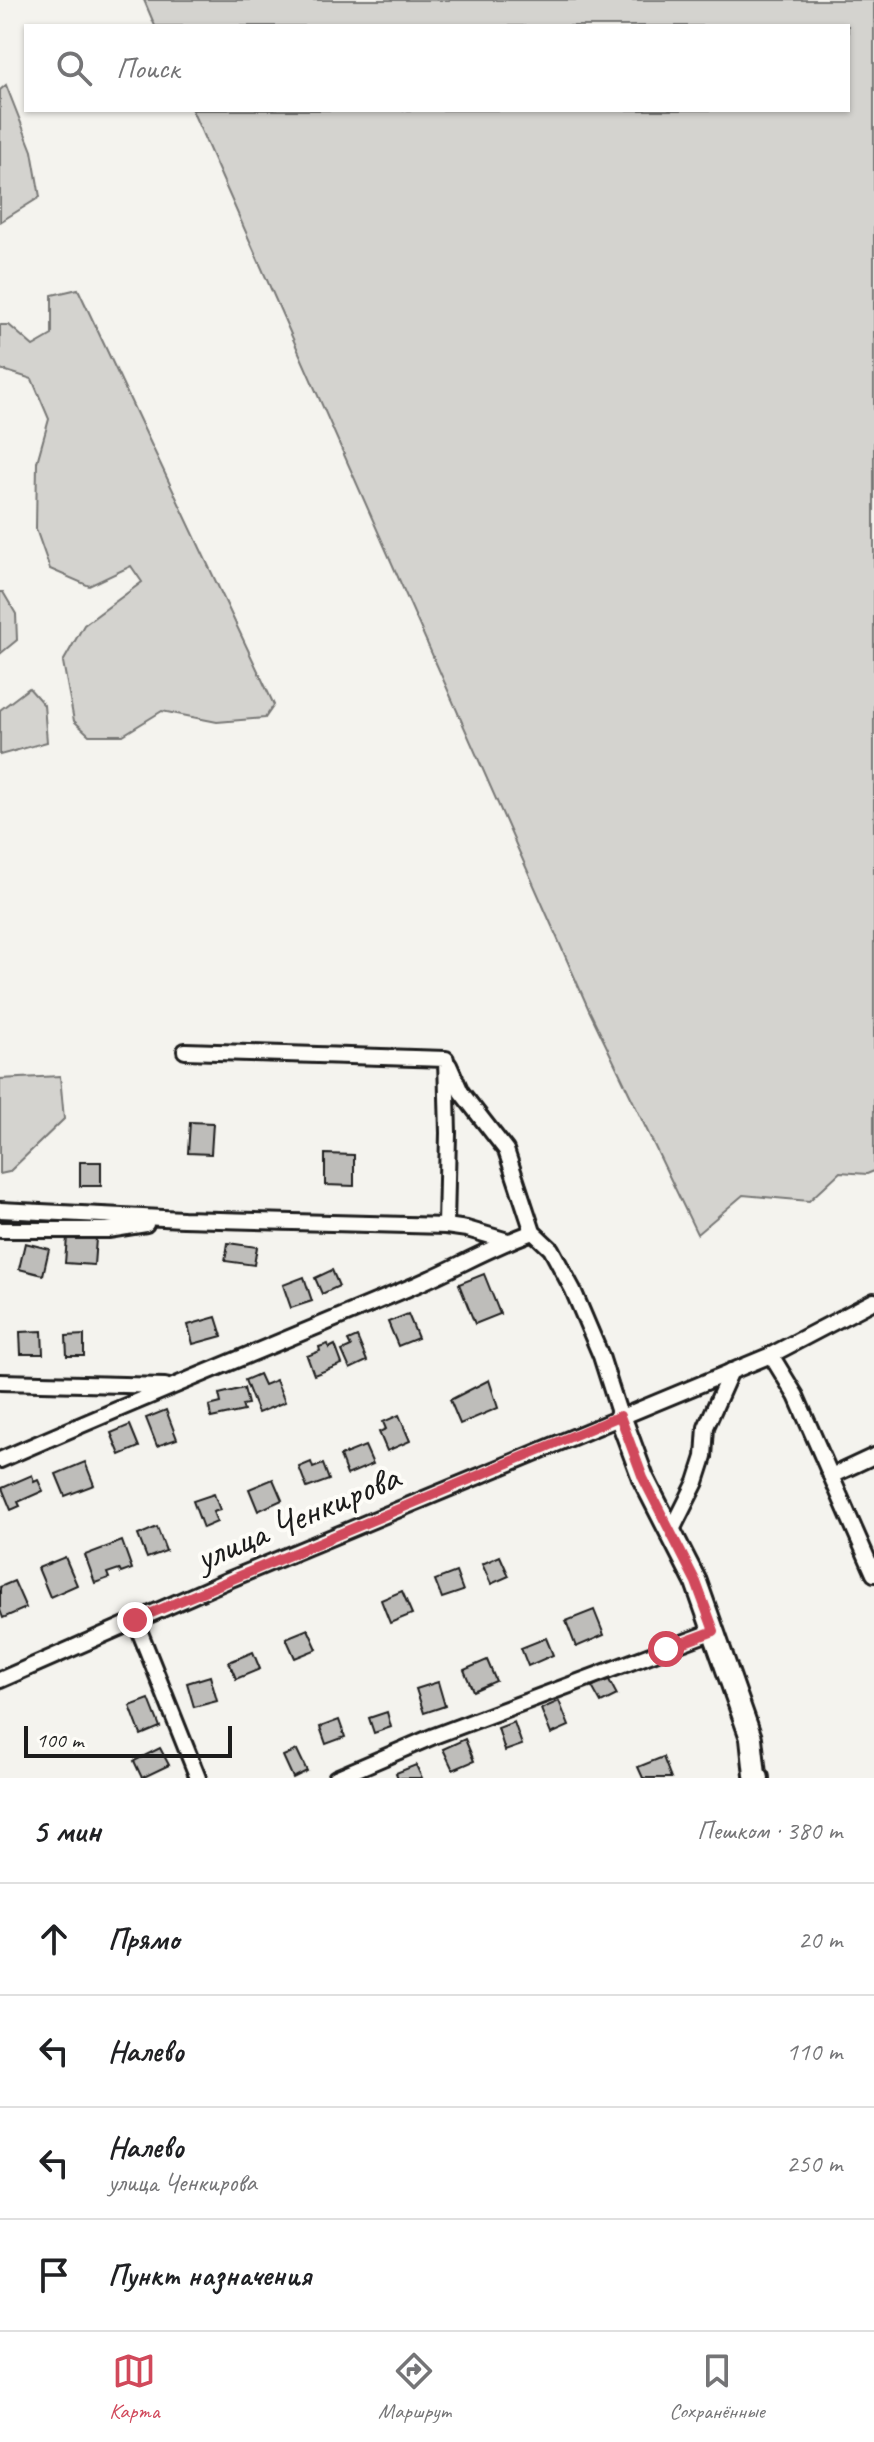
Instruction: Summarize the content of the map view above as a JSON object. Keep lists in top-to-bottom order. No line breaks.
{"streets":{"street":["улица Ченкирова"]},"scale_bar":"100 m","page":{"search":"Поиск","scale":"100 m","heading":["5 мин","Пешком · 380 m"],"list":[["Прямо","20 m"],["Налево","110 m"],["Налево","улица Ченкирова","250 m"],"Пункт назначения"],"nav":["Карта","Маршрут","Сохранённые"]}}
